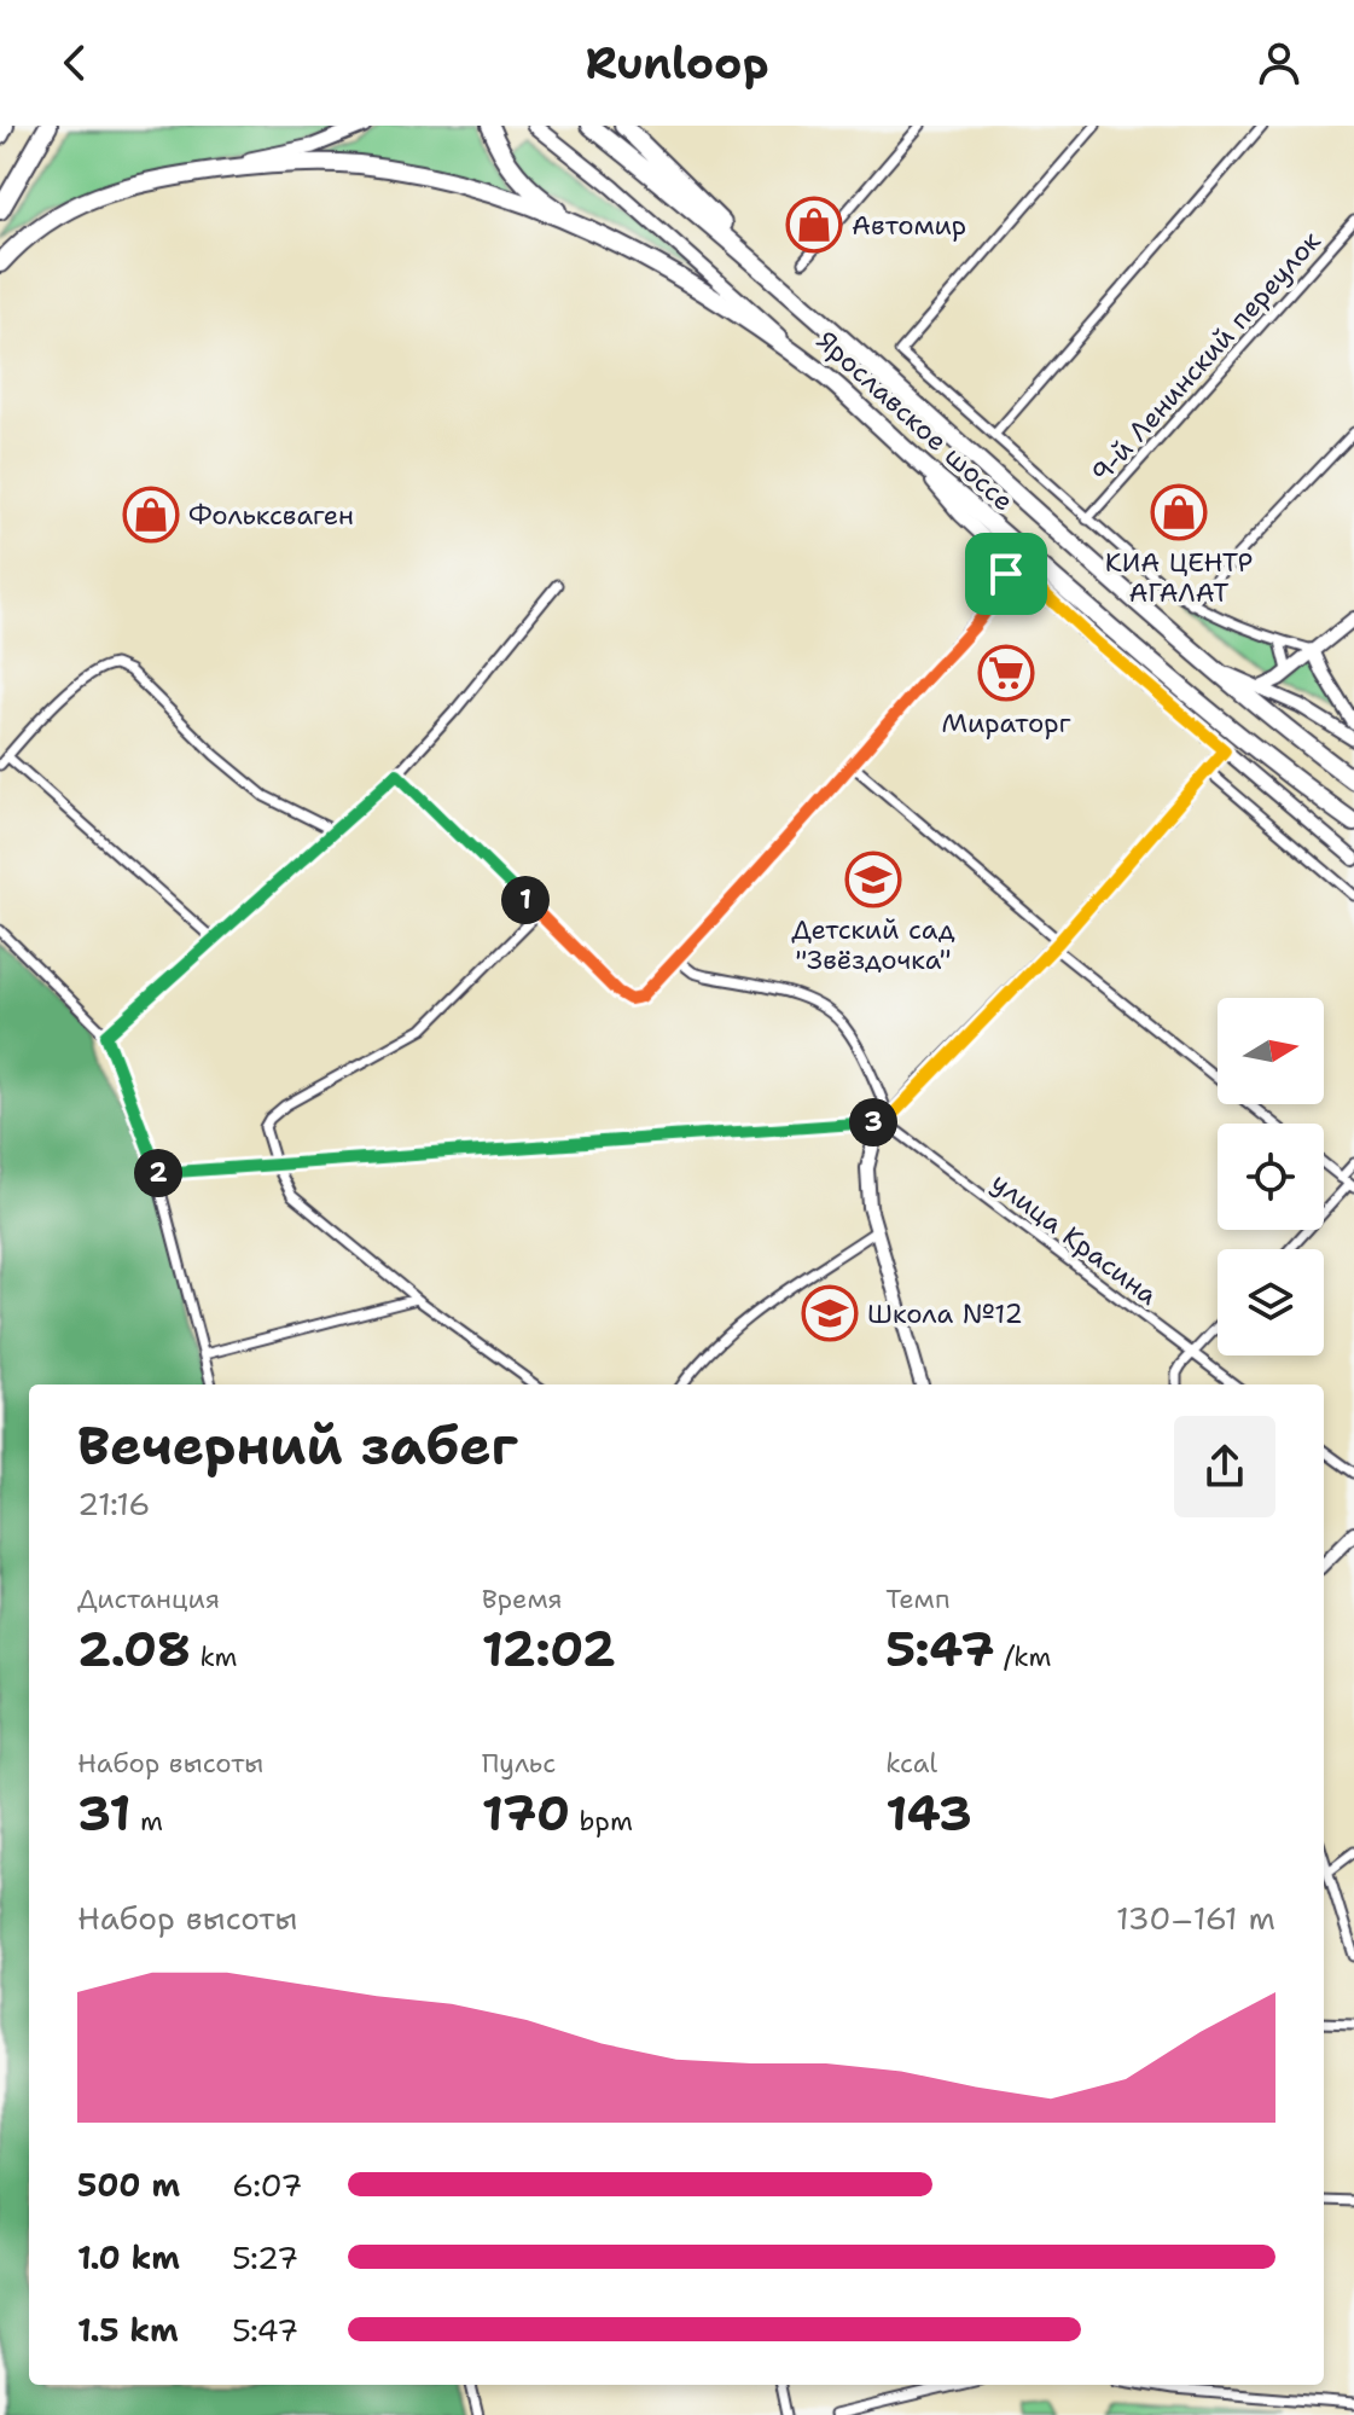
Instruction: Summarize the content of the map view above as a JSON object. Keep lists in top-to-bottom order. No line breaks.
{"streets":{"highway":["Ярославское шоссе"],"street":["9-й Ленинский переулок","улица Красина"]},"places":{"shop":["Автомир","КИА ЦЕНТР АГАЛАТ","Фольксваген"],"supermarket":["Мираторг"],"school or university":["Детский сад \"Звёздочка\"","Школа №12"]},"north":"right","page":{"header":"Runloop","pins":["1","3","2"],"heading":["Вечерний забег","21:16"],"stats":[["Дистанция","2.08 km"],["Время","12:02"],["Темп","5:47 /km"],["Набор высоты","31 m"],["Пульс","170 bpm"],["kcal","143"]],"chart":["Набор высоты","130–161 m"],"list":[{"name":"500 m","note":"6:07"},{"name":"1.0 km","note":"5:27"},{"name":"1.5 km","note":"5:47"}]}}
